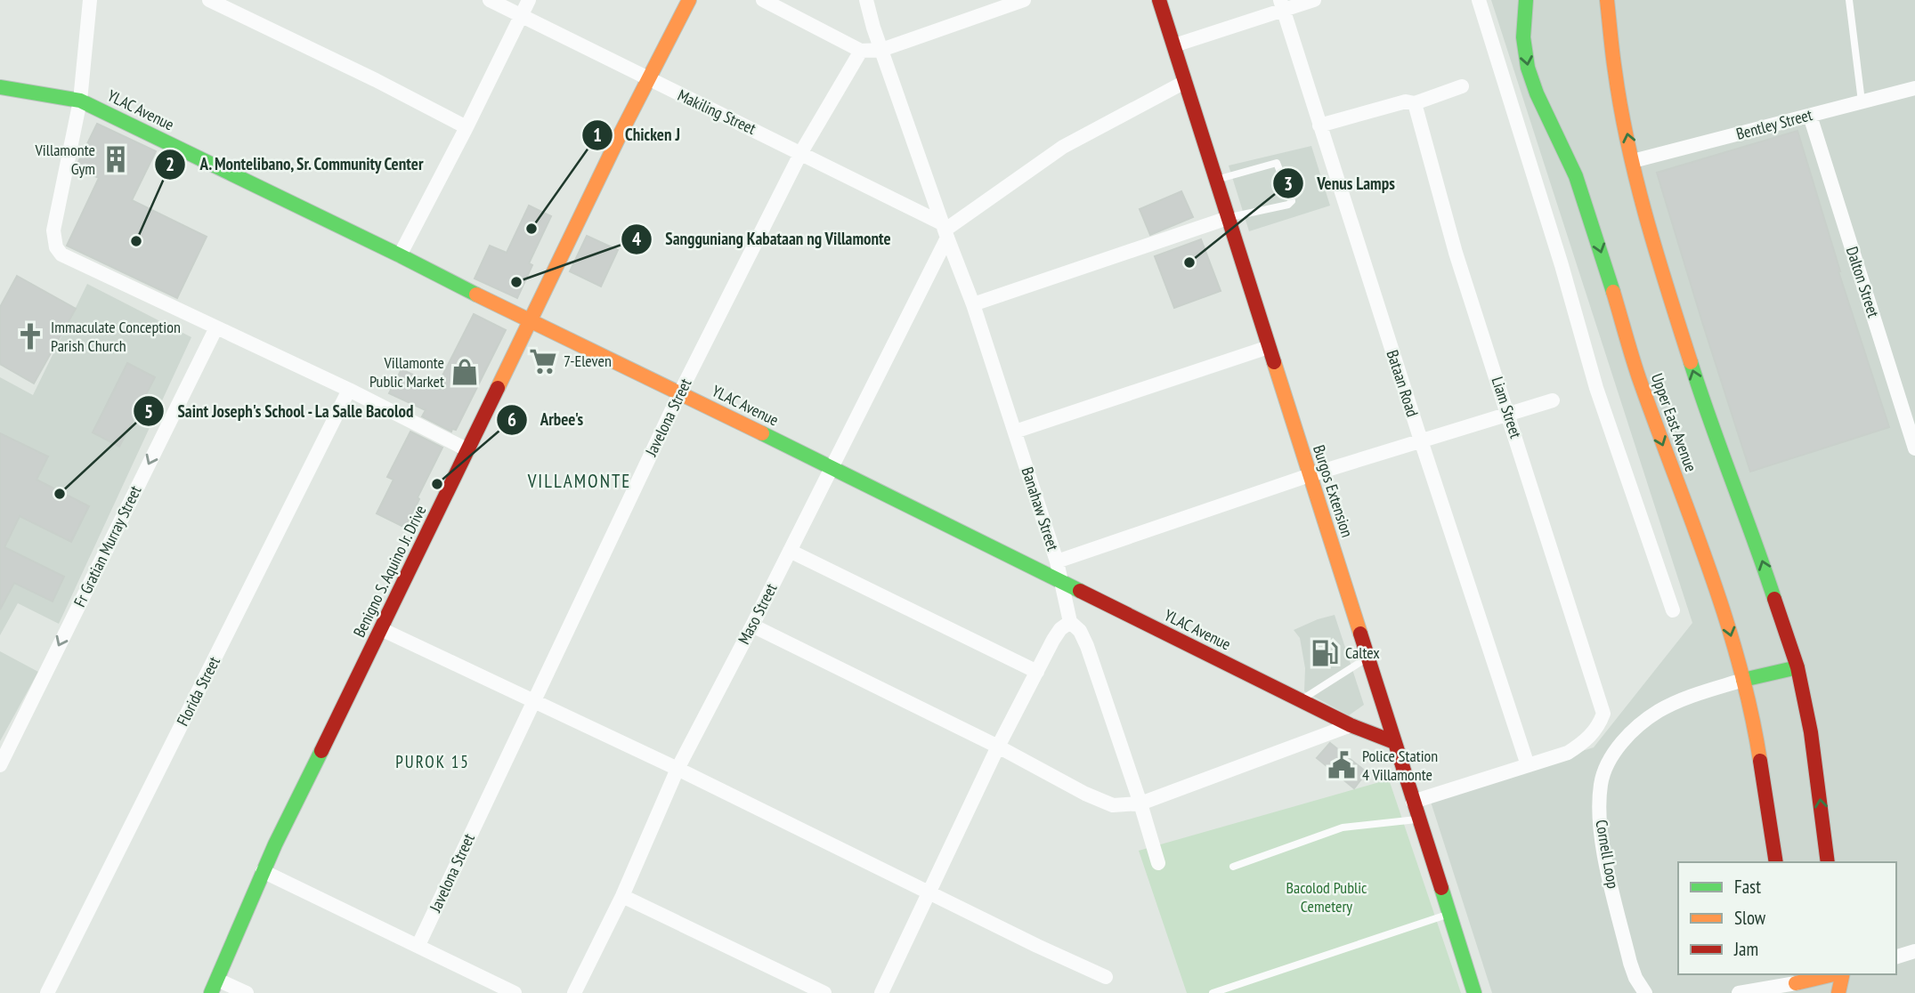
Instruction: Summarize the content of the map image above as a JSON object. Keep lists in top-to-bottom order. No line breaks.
{"streets":{"street":["YLAC Avenue","Makiling Street","Bentley Street","Dalton Street","Bataan Road","Liam Street","Javelona Street","Upper East Avenue","Burgos Extension","Banahaw Street","Fr Gratian Murray Street","Benigno S. Aquino Jr. Drive","Maso Street","Florida Street","Cornell Loop"]},"crossings":[["YLAC Avenue","Javelona Street"],["YLAC Avenue","Burgos Extension"],["YLAC Avenue","Banahaw Street"],["YLAC Avenue","Benigno S. Aquino Jr. Drive"],["YLAC Avenue","Maso Street"],["Makiling Street","Javelona Street"],["Makiling Street","Banahaw Street"],["Makiling Street","Benigno S. Aquino Jr. Drive"],["Makiling Street","Maso Street"],["Bentley Street","Dalton Street"],["Bataan Road","Liam Street"],["Upper East Avenue","Cornell Loop"],["Banahaw Street","Maso Street"]],"one_way":["Fr Gratian Murray Street"],"districts":["VILLAMONTE","PUROK 15"],"parks":["Bacolod Public Cemetery"],"places":{"building":["Villamonte Gym"],"other":["Chicken J","A. Montelibano, Sr. Community Center","Venus Lamps","Sangguniang Kabataan ng Villamonte","Arbee's","Saint Joseph's School - La Salle Bacolod"],"church":["Immaculate Conception Parish Church"],"supermarket":["7-Eleven"],"shop":["Villamonte Public Market"],"fuel station":["Caltex"],"public building":["Police Station 4 Villamonte"]},"legend":["Fast","Slow","Jam"]}
